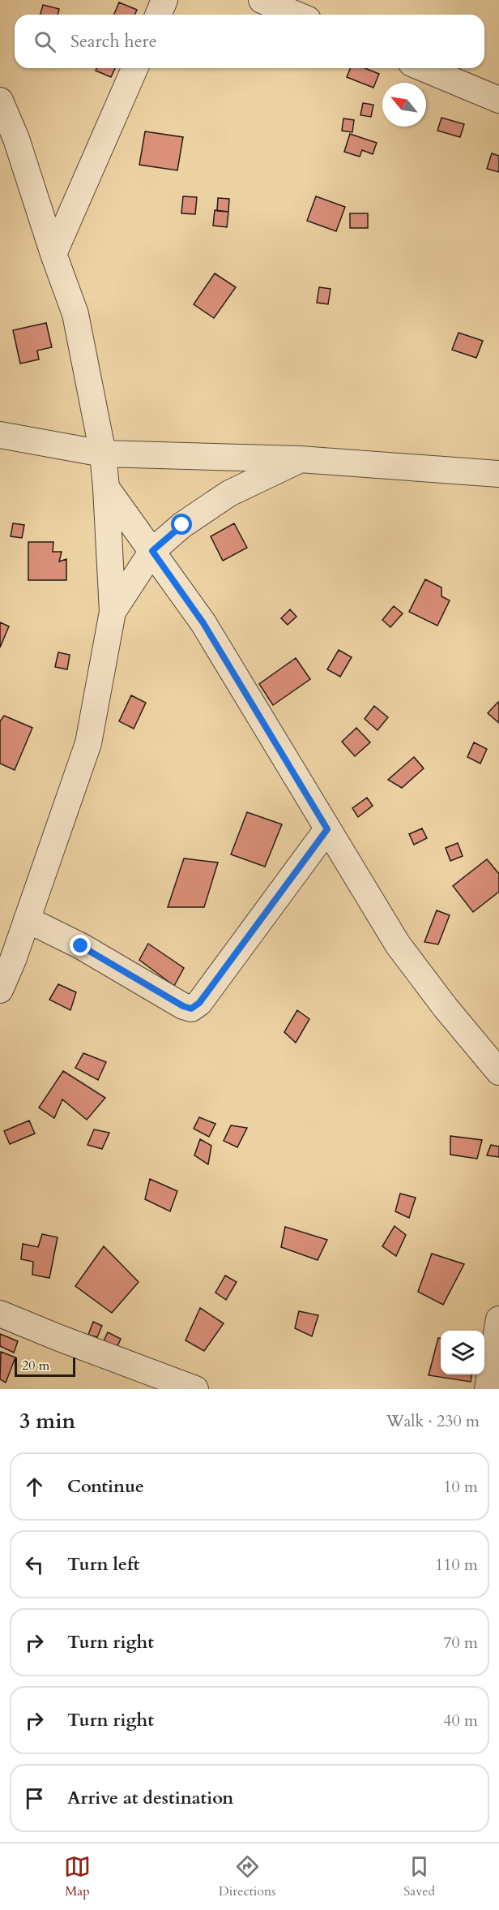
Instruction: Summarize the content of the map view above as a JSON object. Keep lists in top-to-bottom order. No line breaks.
{"scale_bar":"20 m","north":"top left","page":{"search":"Search here","scale":"20 m","heading":["3 min","Walk · 230 m"],"list":[["Continue","10 m"],["Turn left","110 m"],["Turn right","70 m"],["Turn right","40 m"],"Arrive at destination"],"nav":["Map","Directions","Saved"]}}
